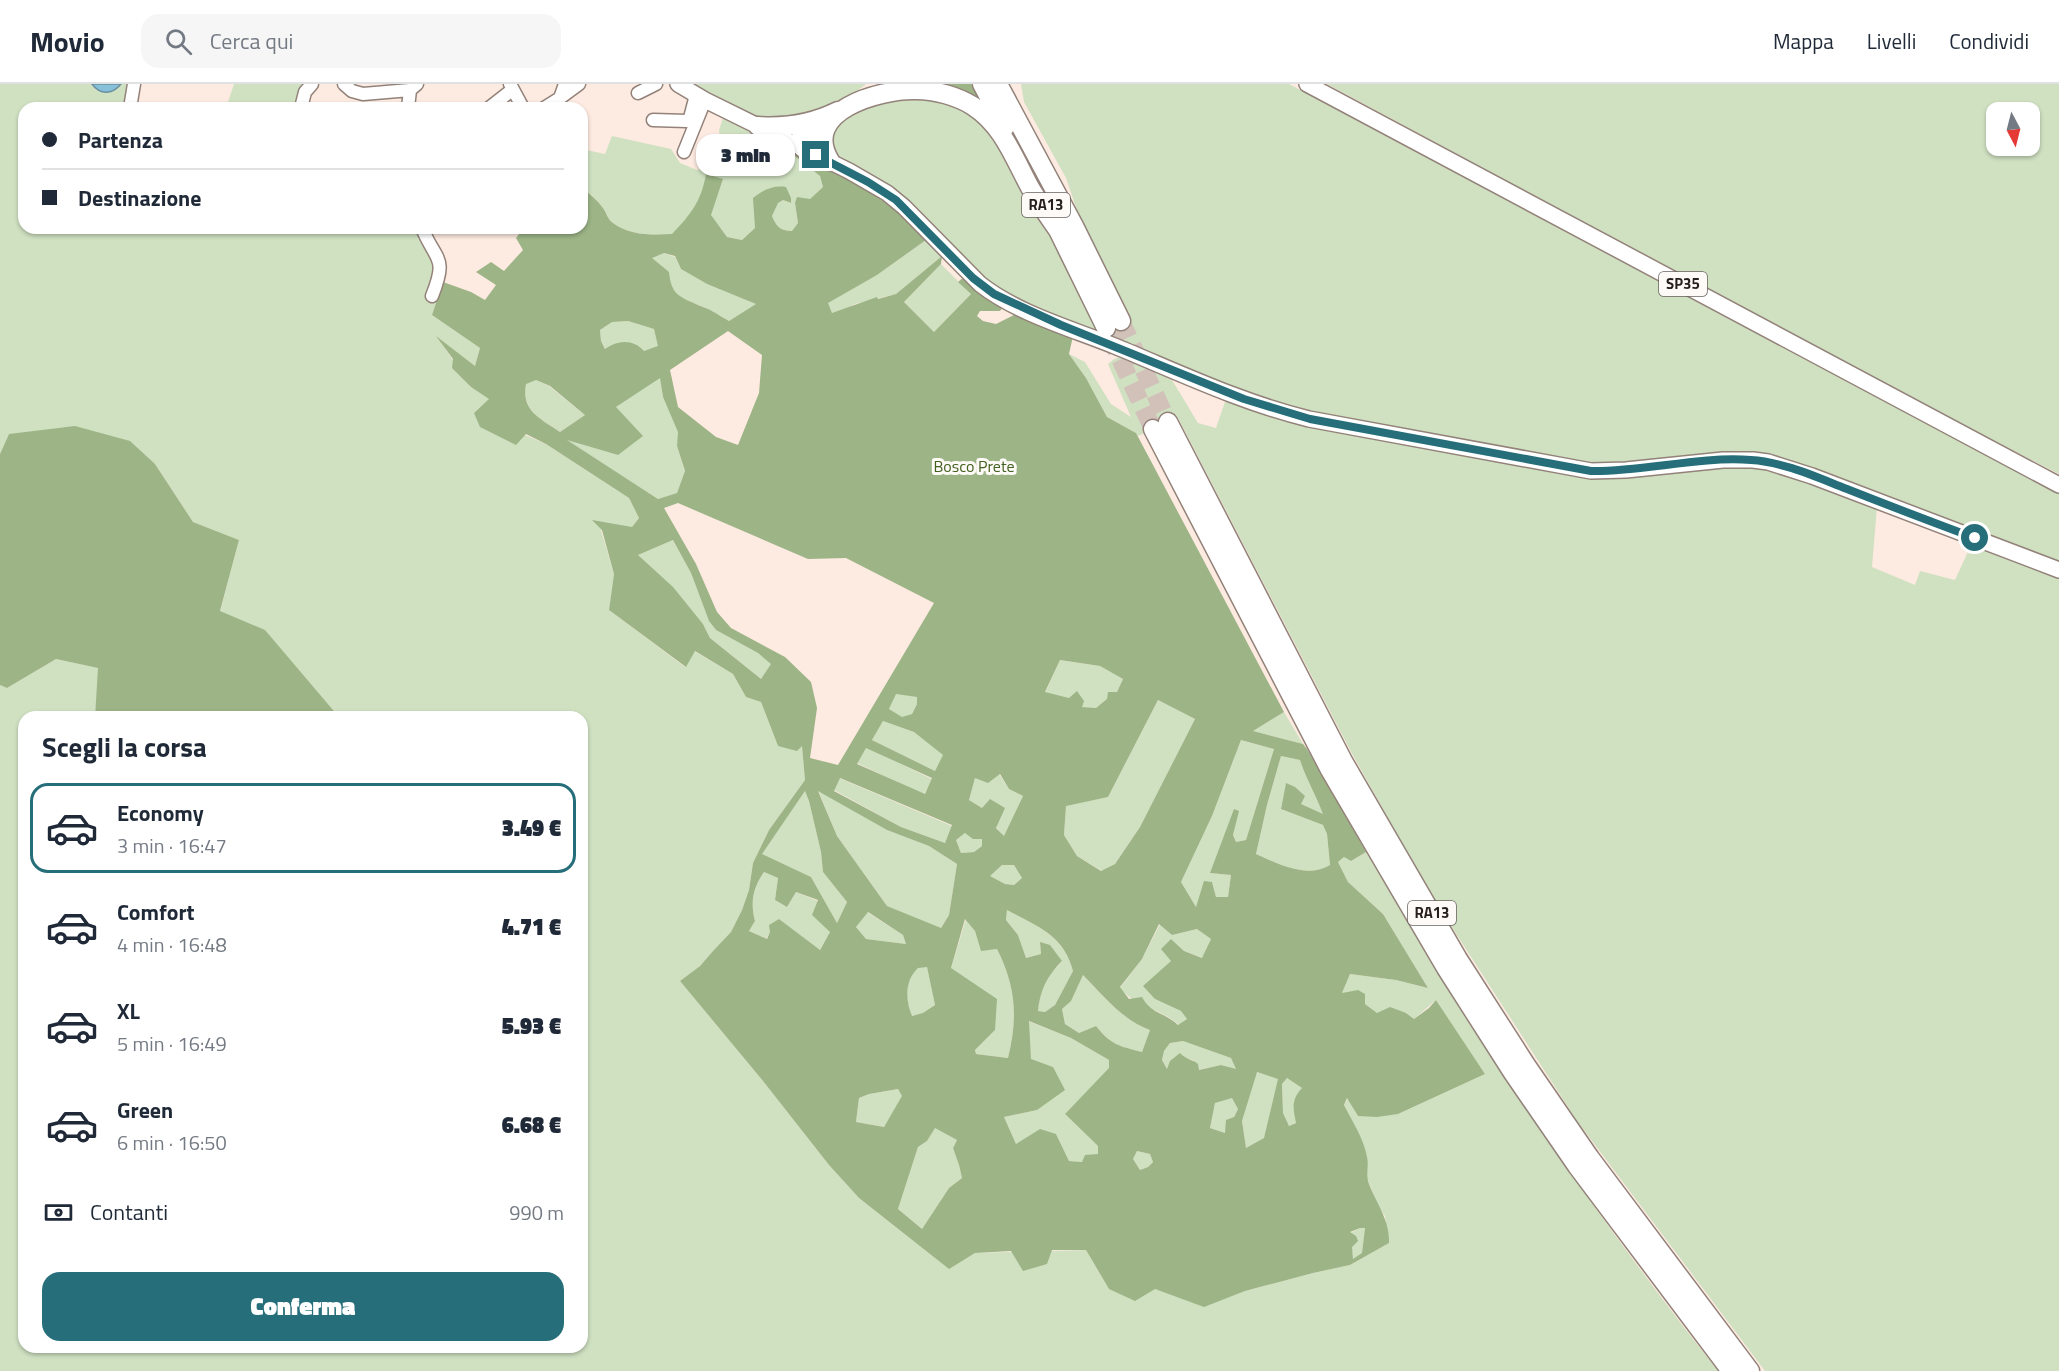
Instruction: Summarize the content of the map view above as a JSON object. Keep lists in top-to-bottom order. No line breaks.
{"streets":{"highway":["RA13"],"main road":["SP35"]},"parks":["Bosco Prete"],"north":"bottom","page":{"header":"Movio","search":"Cerca qui","nav":["Mappa","Livelli","Condividi"],"banner":["Partenza","Destinazione"],"bubble":"3 min","heading":"Scegli la corsa","list":[{"name":"Economy","note":"3 min · 16:47","value":"3.49 €"},{"name":"Comfort","note":"4 min · 16:48","value":"4.71 €"},{"name":"XL","note":"5 min · 16:49","value":"5.93 €"},{"name":"Green","note":"6 min · 16:50","value":"6.68 €"}],"pay":["Contanti","990 m"],"buttons":"Conferma"}}
